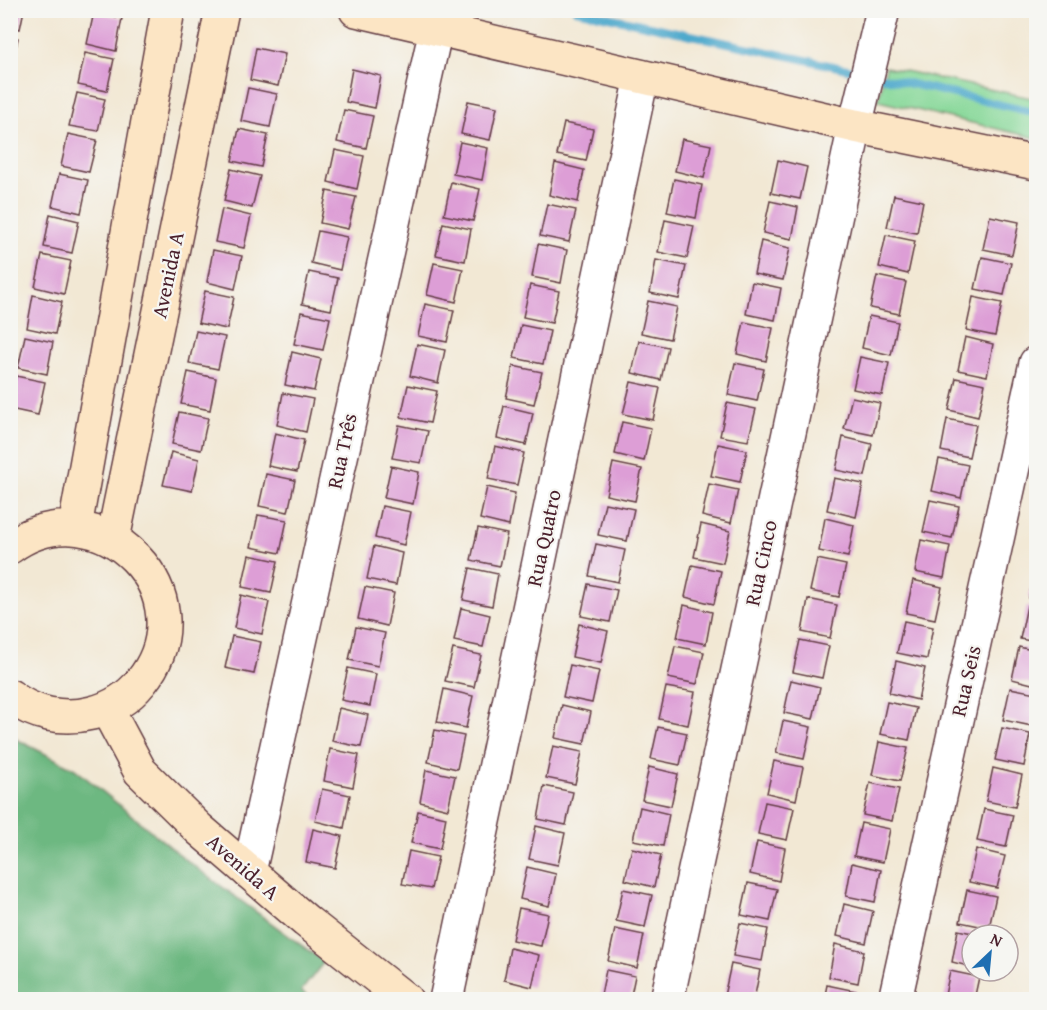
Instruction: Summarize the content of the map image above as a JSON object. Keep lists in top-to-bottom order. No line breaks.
{"streets":{"street":["Avenida A","Rua Três","Rua Quatro","Rua Cinco","Rua Seis"]},"crossings":[["Avenida A","Rua Três"]],"north":"top right"}
